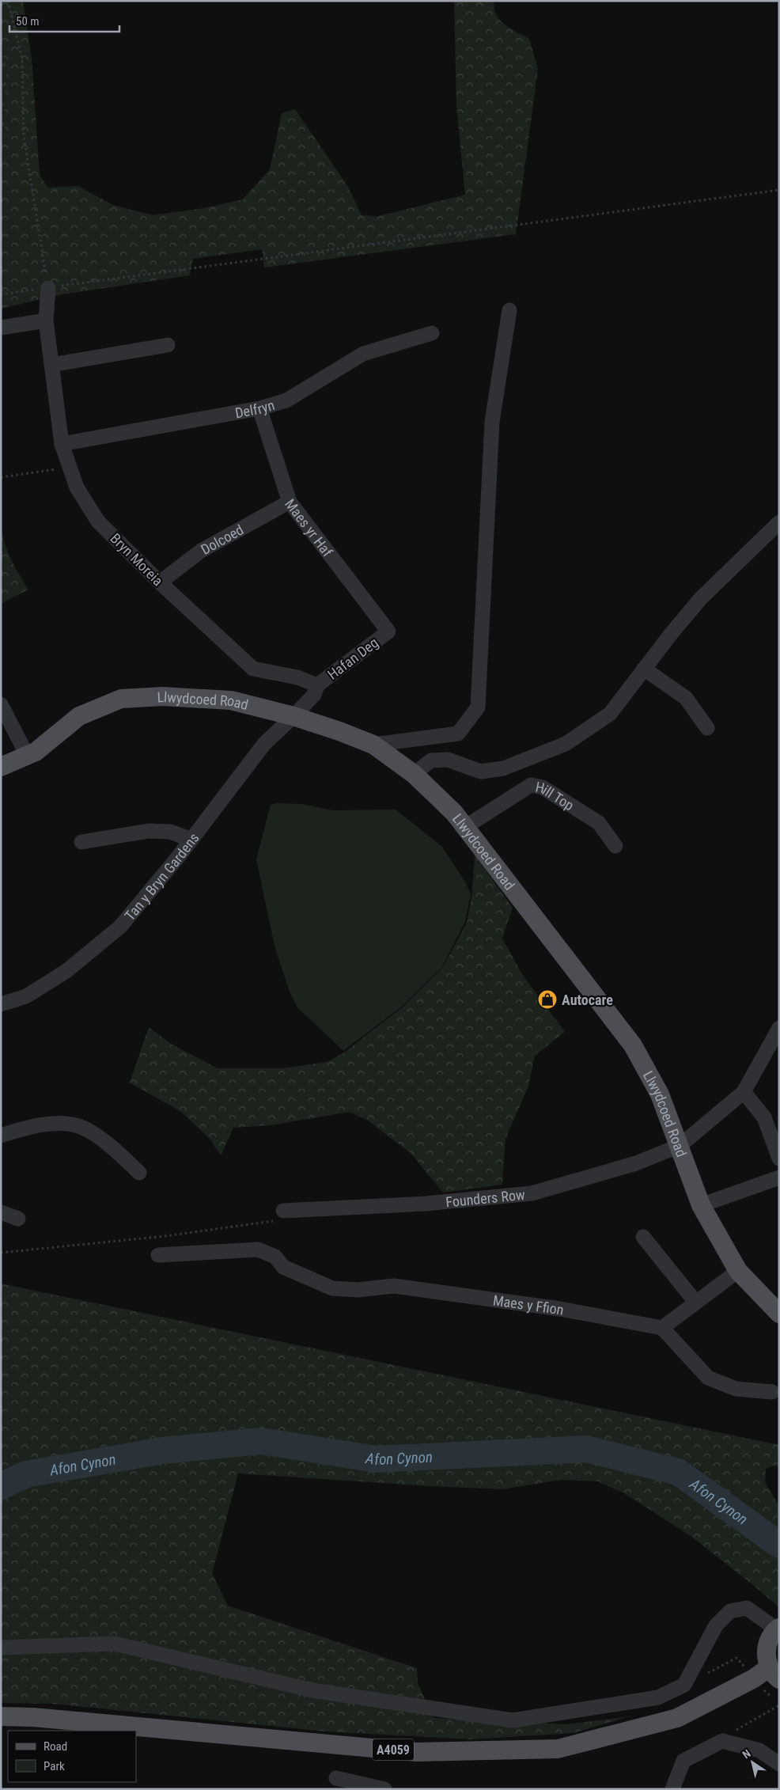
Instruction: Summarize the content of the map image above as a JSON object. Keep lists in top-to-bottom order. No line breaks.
{"streets":{"main road":["Llwydcoed Road","A4059"],"street":["Delfryn","Maes yr Haf","Dolcoed","Bryn Moreia","Hafan Deg","Hill Top","Tan y Bryn Gardens","Founders Row","Maes y Ffion"]},"crossings":[["Delfryn","Maes yr Haf"],["Delfryn","Bryn Moreia"],["Maes yr Haf","Dolcoed"],["Maes yr Haf","Hafan Deg"],["Dolcoed","Bryn Moreia"],["Bryn Moreia","Hafan Deg"],["Llwydcoed Road","Hill Top"],["Llwydcoed Road","Tan y Bryn Gardens"],["Llwydcoed Road","Founders Row"]],"water":["Afon Cynon"],"places":{"shop":["Autocare"]},"legend":["Road","Park"],"scale_bar":"50 m","north":"top left"}
